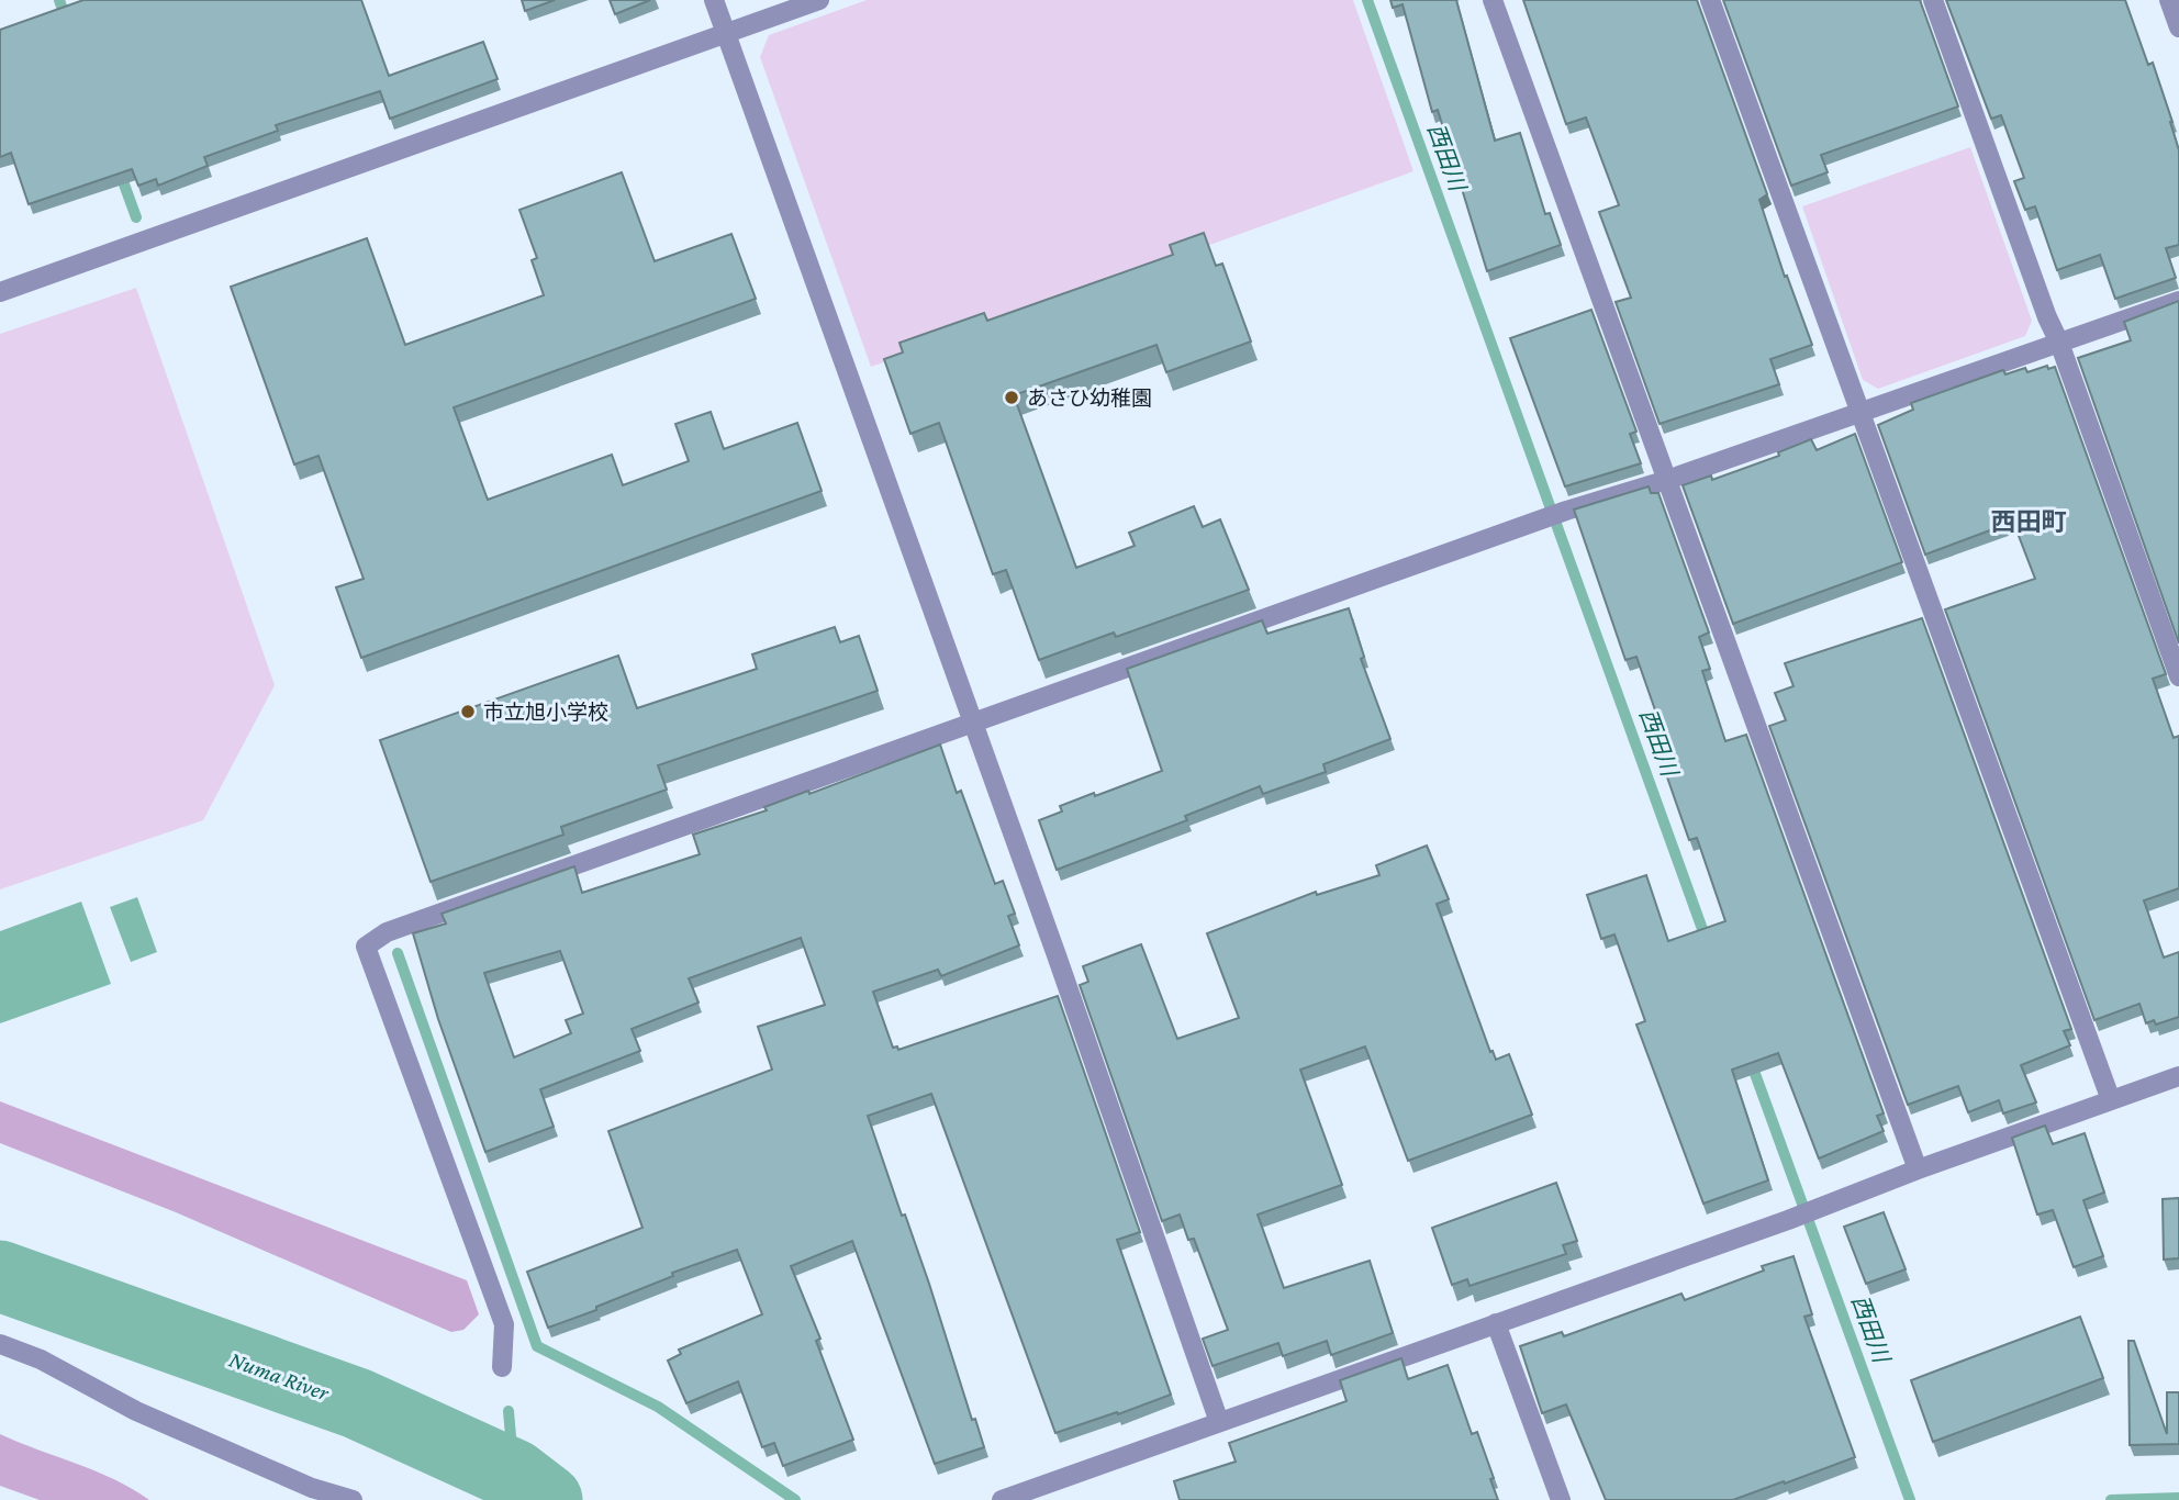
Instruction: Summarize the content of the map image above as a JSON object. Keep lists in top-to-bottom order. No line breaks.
{"districts":["西田町"],"water":["西田川","Numa River"],"places":["あさひ幼稚園","市立旭小学校"]}
